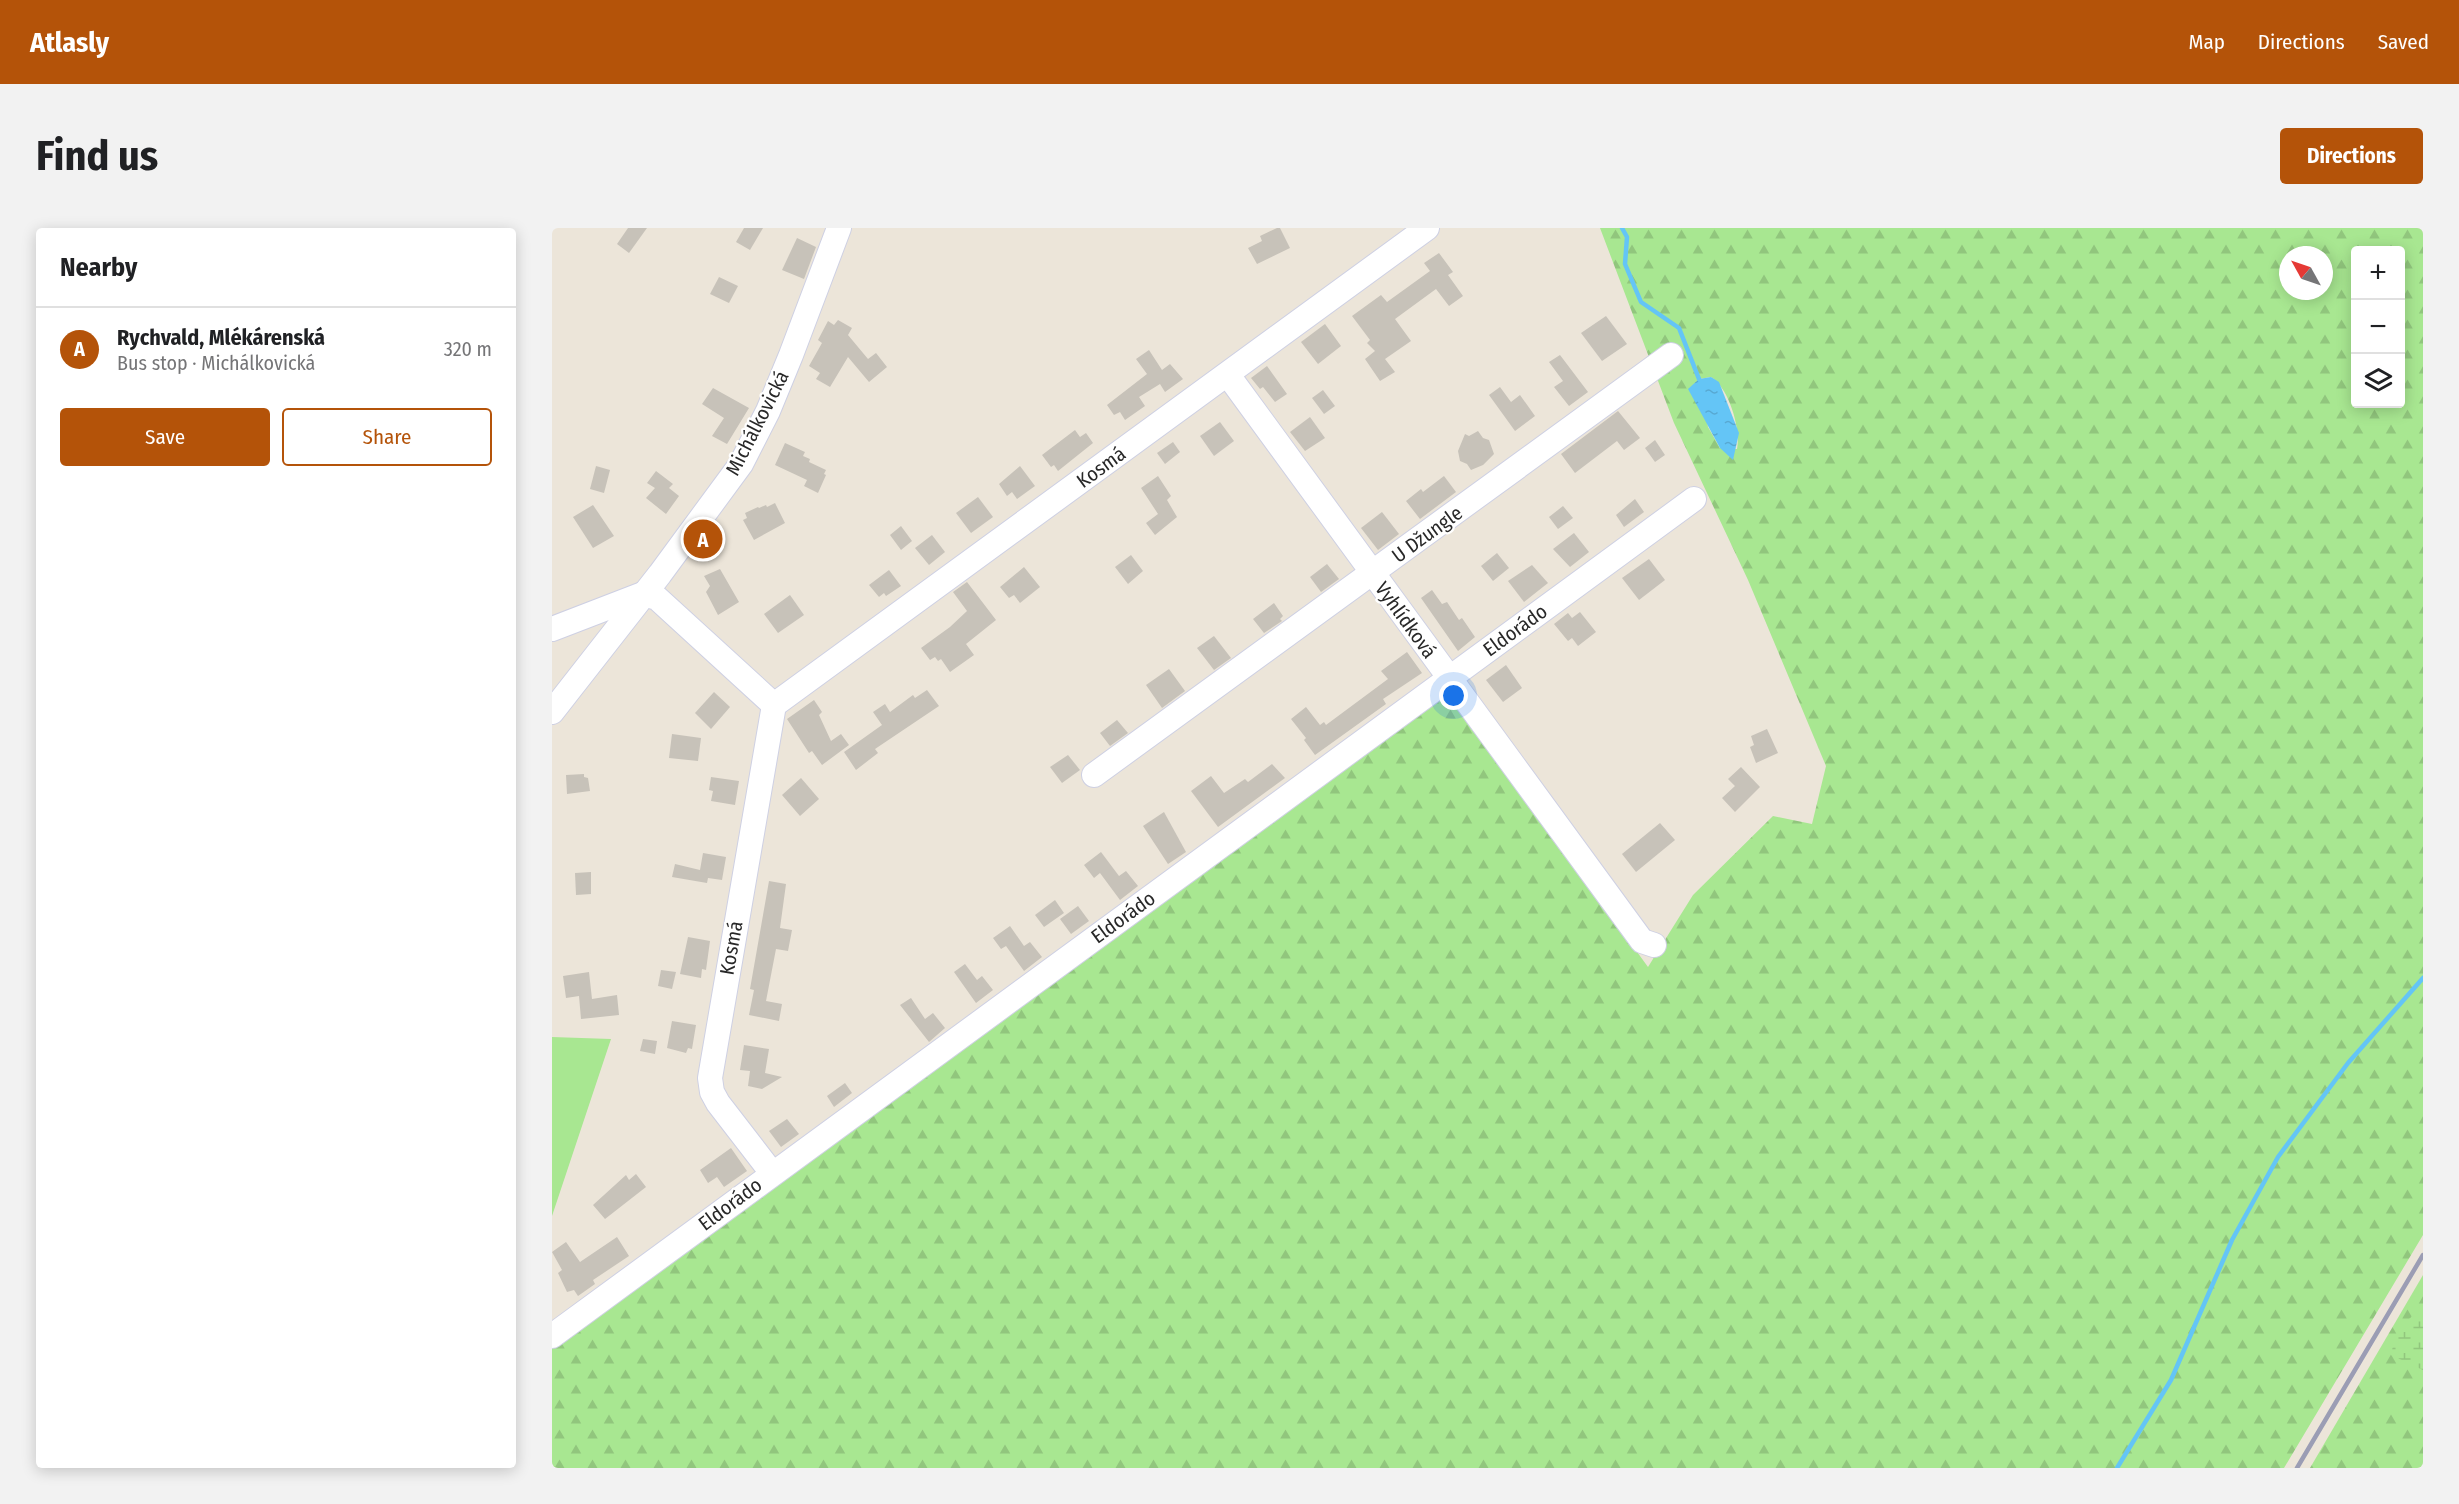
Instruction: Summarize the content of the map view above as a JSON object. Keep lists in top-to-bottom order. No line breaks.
{"streets":{"street":["Michálkovická","Kosmá","U Džungle","Vyhlídková","Eldorádo"]},"crossings":[["Kosmá","Vyhlídková"],["Kosmá","Eldorádo"],["U Džungle","Vyhlídková"],["Vyhlídková","Eldorádo"]],"north":"top left","page":{"header":"Atlasly","nav":["Map","Directions","Saved"],"buttons":["Directions",["Save","Share"]],"title":"Find us","heading":"Nearby","map_buttons":["+","−"],"list":[{"mark":"A","name":"Rychvald, Mlékárenská","note":"Bus stop · Michálkovická","value":"320 m"}],"pins":"A"}}
